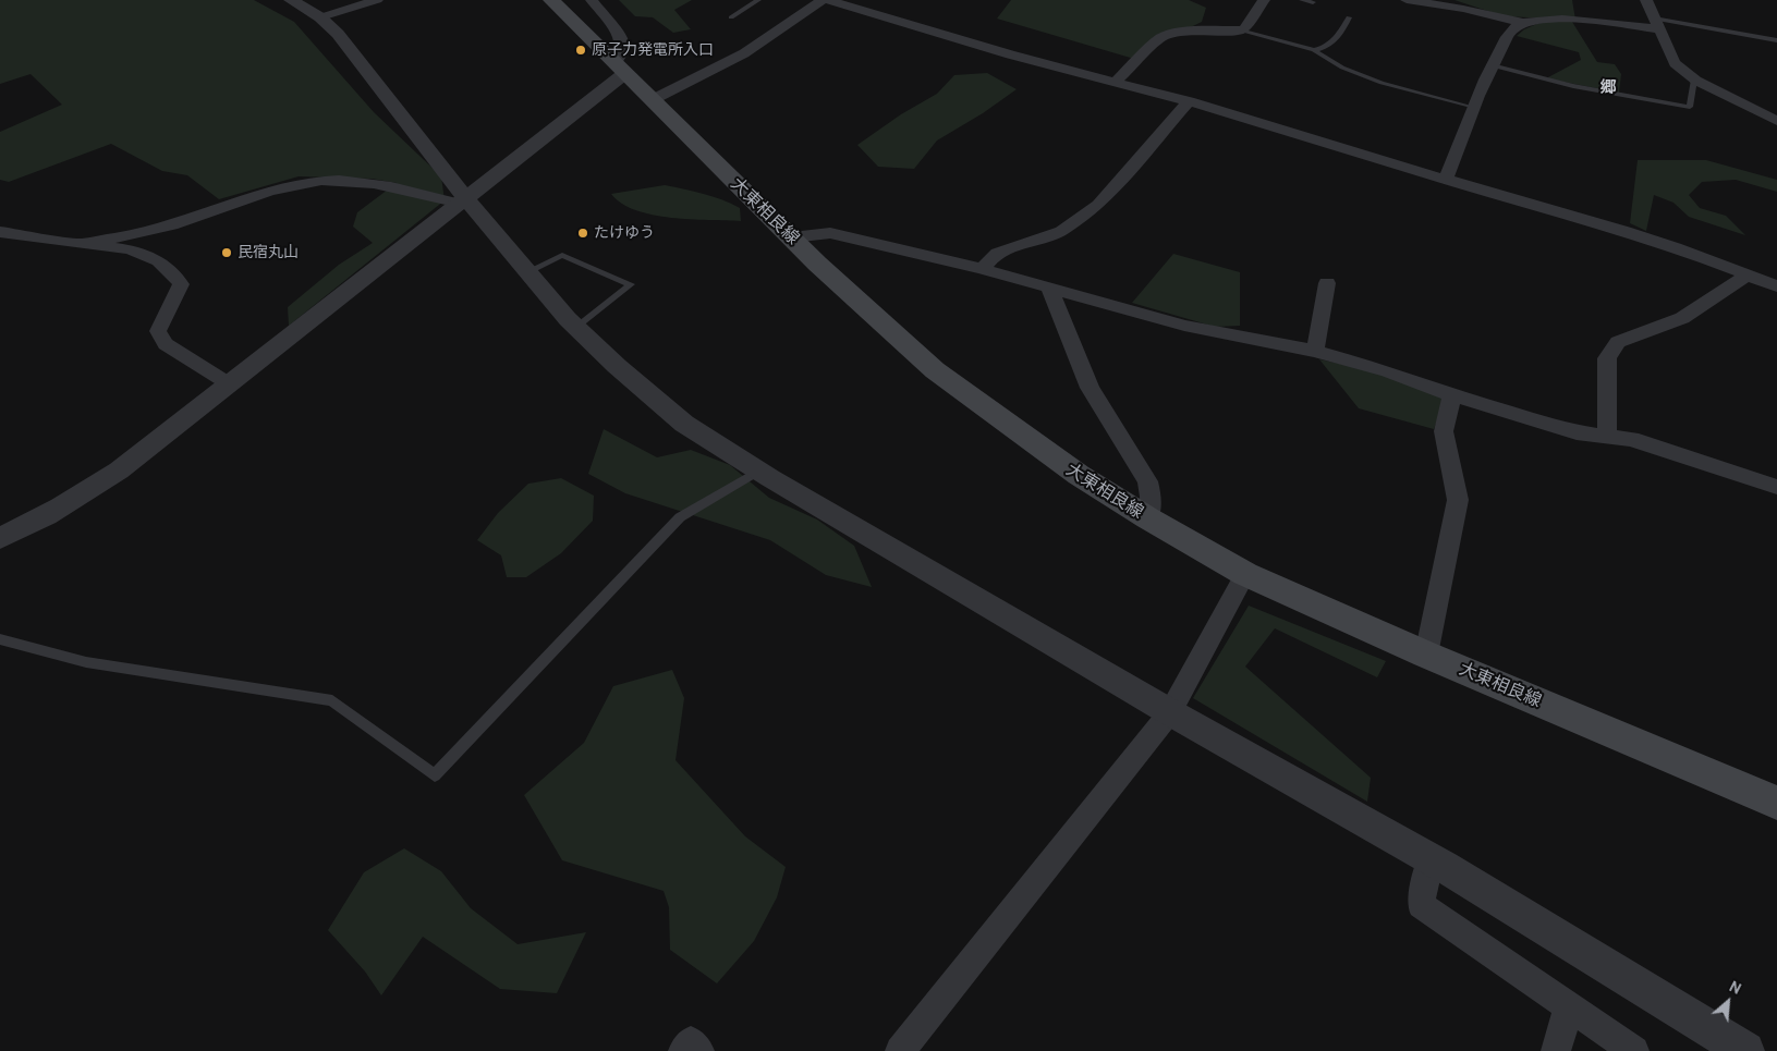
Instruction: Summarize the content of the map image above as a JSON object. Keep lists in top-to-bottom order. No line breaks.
{"streets":{"main road":["大東相良線"]},"districts":["郷"],"places":["原子力発電所入口","たけゆう","民宿丸山"],"north":"top right"}
